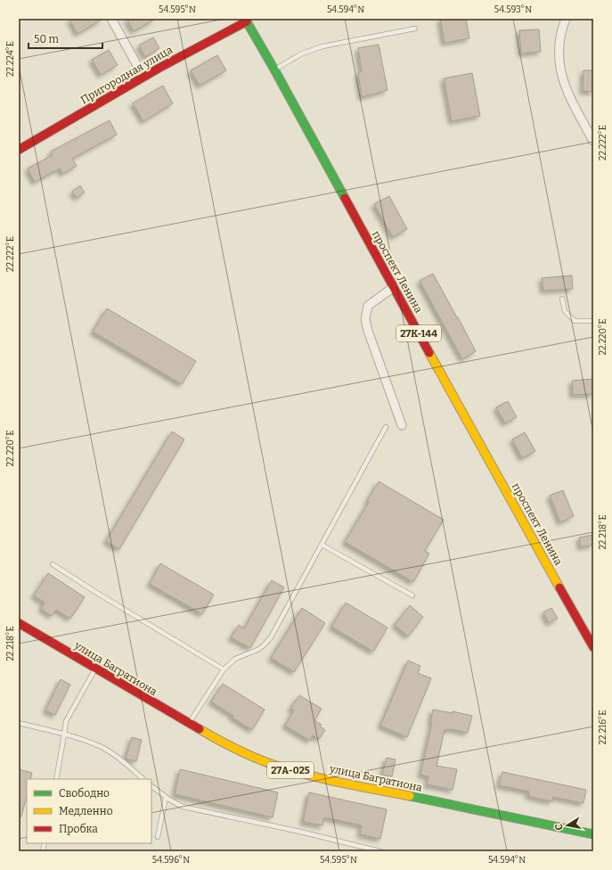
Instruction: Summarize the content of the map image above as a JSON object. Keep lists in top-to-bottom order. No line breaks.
{"streets":{"main road":["Пригородная улица","проспект Ленина","27К-144","улица Багратиона","27А-025"]},"crossings":[["Пригородная улица","проспект Ленина"]],"legend":["Свободно","Медленно","Пробка"],"scale_bar":"50 m","north":"left","coordinates":["54.595°N","54.594°N","54.593°N","22.224°E","22.222°E","22.220°E","22.218°E","22.216°E","54.596°N"]}
